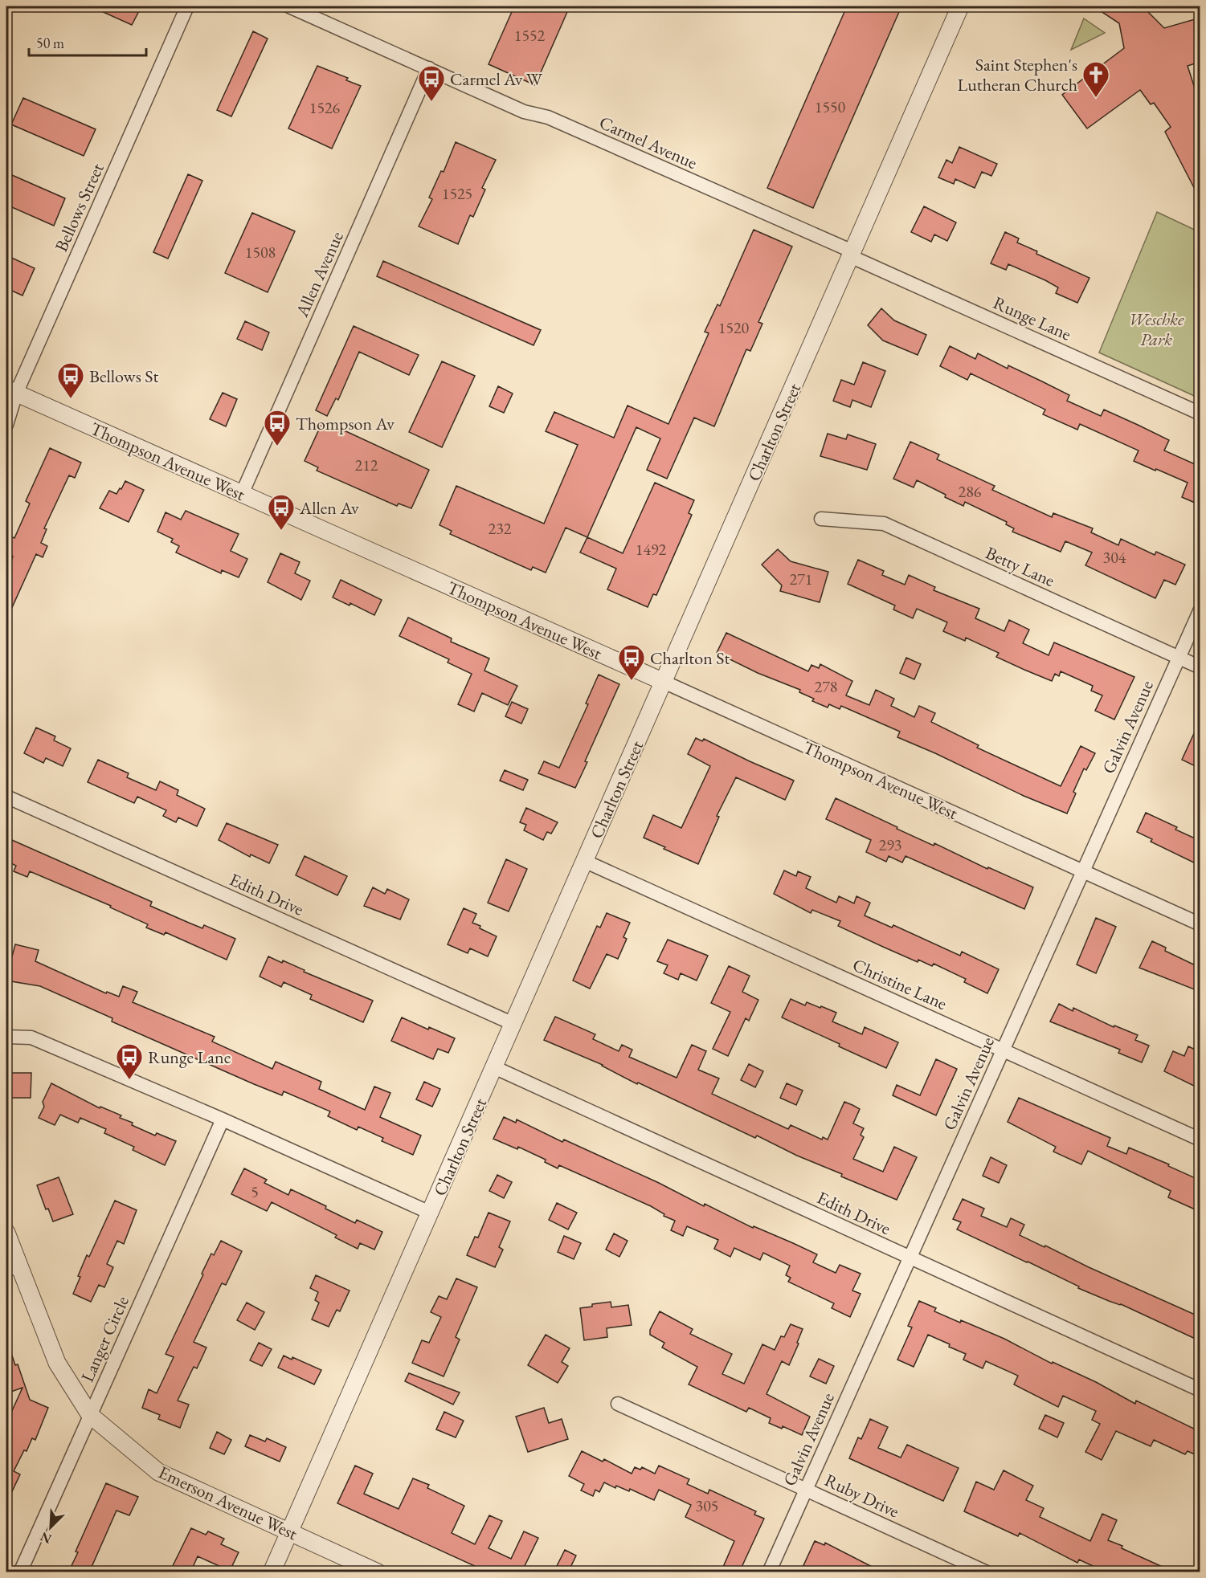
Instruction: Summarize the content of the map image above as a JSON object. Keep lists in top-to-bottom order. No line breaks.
{"streets":{"street":["Carmel Avenue","Bellows Street","Allen Avenue","Runge Lane","Charlton Street","Thompson Avenue West","Betty Lane","Galvin Avenue","Edith Drive","Christine Lane","Langer Circle","Ruby Drive","Emerson Avenue West"]},"crossings":[["Carmel Avenue","Allen Avenue"],["Carmel Avenue","Runge Lane"],["Carmel Avenue","Charlton Street"],["Bellows Street","Thompson Avenue West"],["Allen Avenue","Thompson Avenue West"],["Runge Lane","Charlton Street"],["Charlton Street","Thompson Avenue West"],["Charlton Street","Edith Drive"],["Charlton Street","Christine Lane"],["Charlton Street","Emerson Avenue West"],["Thompson Avenue West","Galvin Avenue"],["Betty Lane","Galvin Avenue"],["Galvin Avenue","Edith Drive"],["Galvin Avenue","Christine Lane"],["Galvin Avenue","Ruby Drive"],["Langer Circle","Emerson Avenue West"]],"parks":["Weschke Park"],"places":{"church":["Saint Stephen's Lutheran Church"],"bus stop":["Carmel Av W","Bellows St","Thompson Av","Allen Av","Charlton St","Runge Lane"]},"house_numbers":["1552","1550","1526","1525","1508","1520","212","286","232","1492","304","271","278","293","5","305"],"scale_bar":"50 m","north":"bottom left"}
